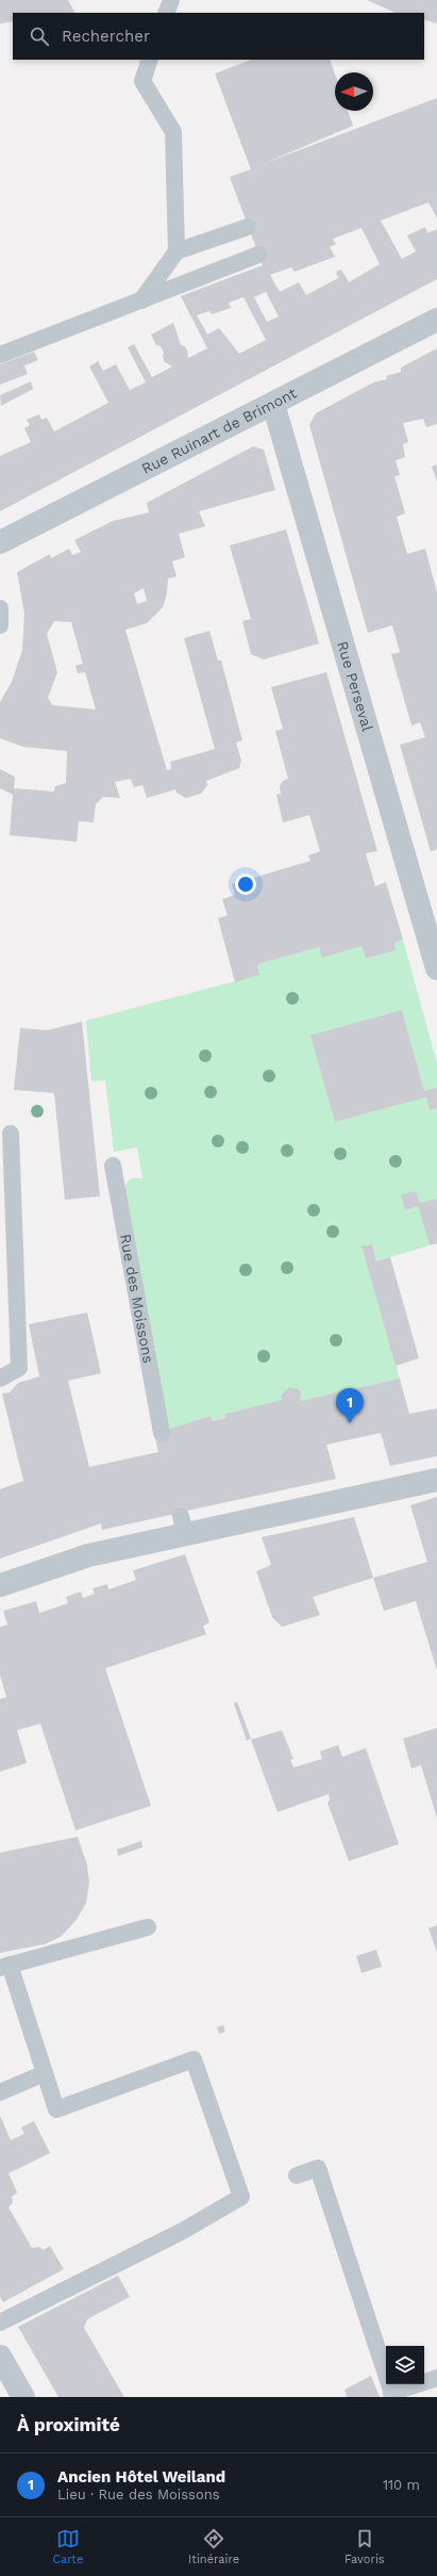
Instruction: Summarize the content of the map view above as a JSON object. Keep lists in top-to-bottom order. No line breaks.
{"streets":{"street":["Rue Ruinart de Brimont","Rue Perseval"],"lane":["Rue des Moissons"]},"crossings":[["Rue Ruinart de Brimont","Rue Perseval"]],"north":"left","page":{"search":"Rechercher","pins":"1","heading":"À proximité","list":[{"mark":"1","name":"Ancien Hôtel Weiland","note":"Lieu · Rue des Moissons","value":"110 m"}],"nav":["Carte","Itinéraire","Favoris"]}}
